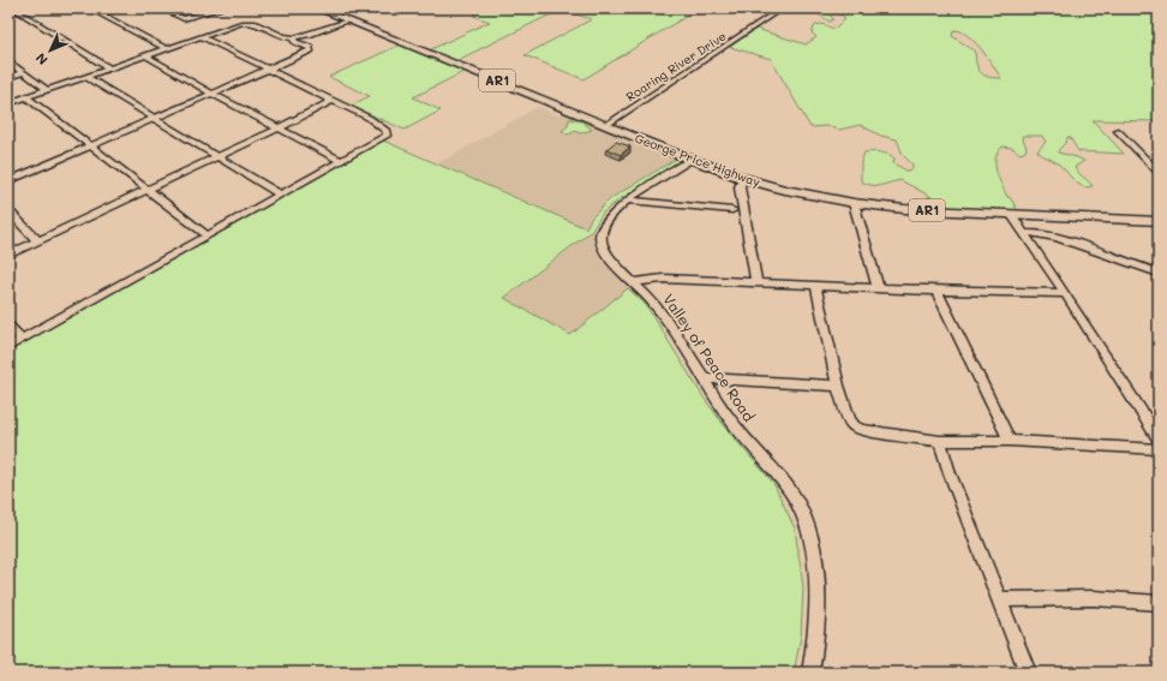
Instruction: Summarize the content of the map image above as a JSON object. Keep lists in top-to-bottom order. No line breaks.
{"streets":{"highway":["AR1","George Price Highway"],"street":["Roaring River Drive","Valley of Peace Road"]},"crossings":[["Roaring River Drive","George Price Highway"],["George Price Highway","Valley of Peace Road"]],"north":"bottom left"}
